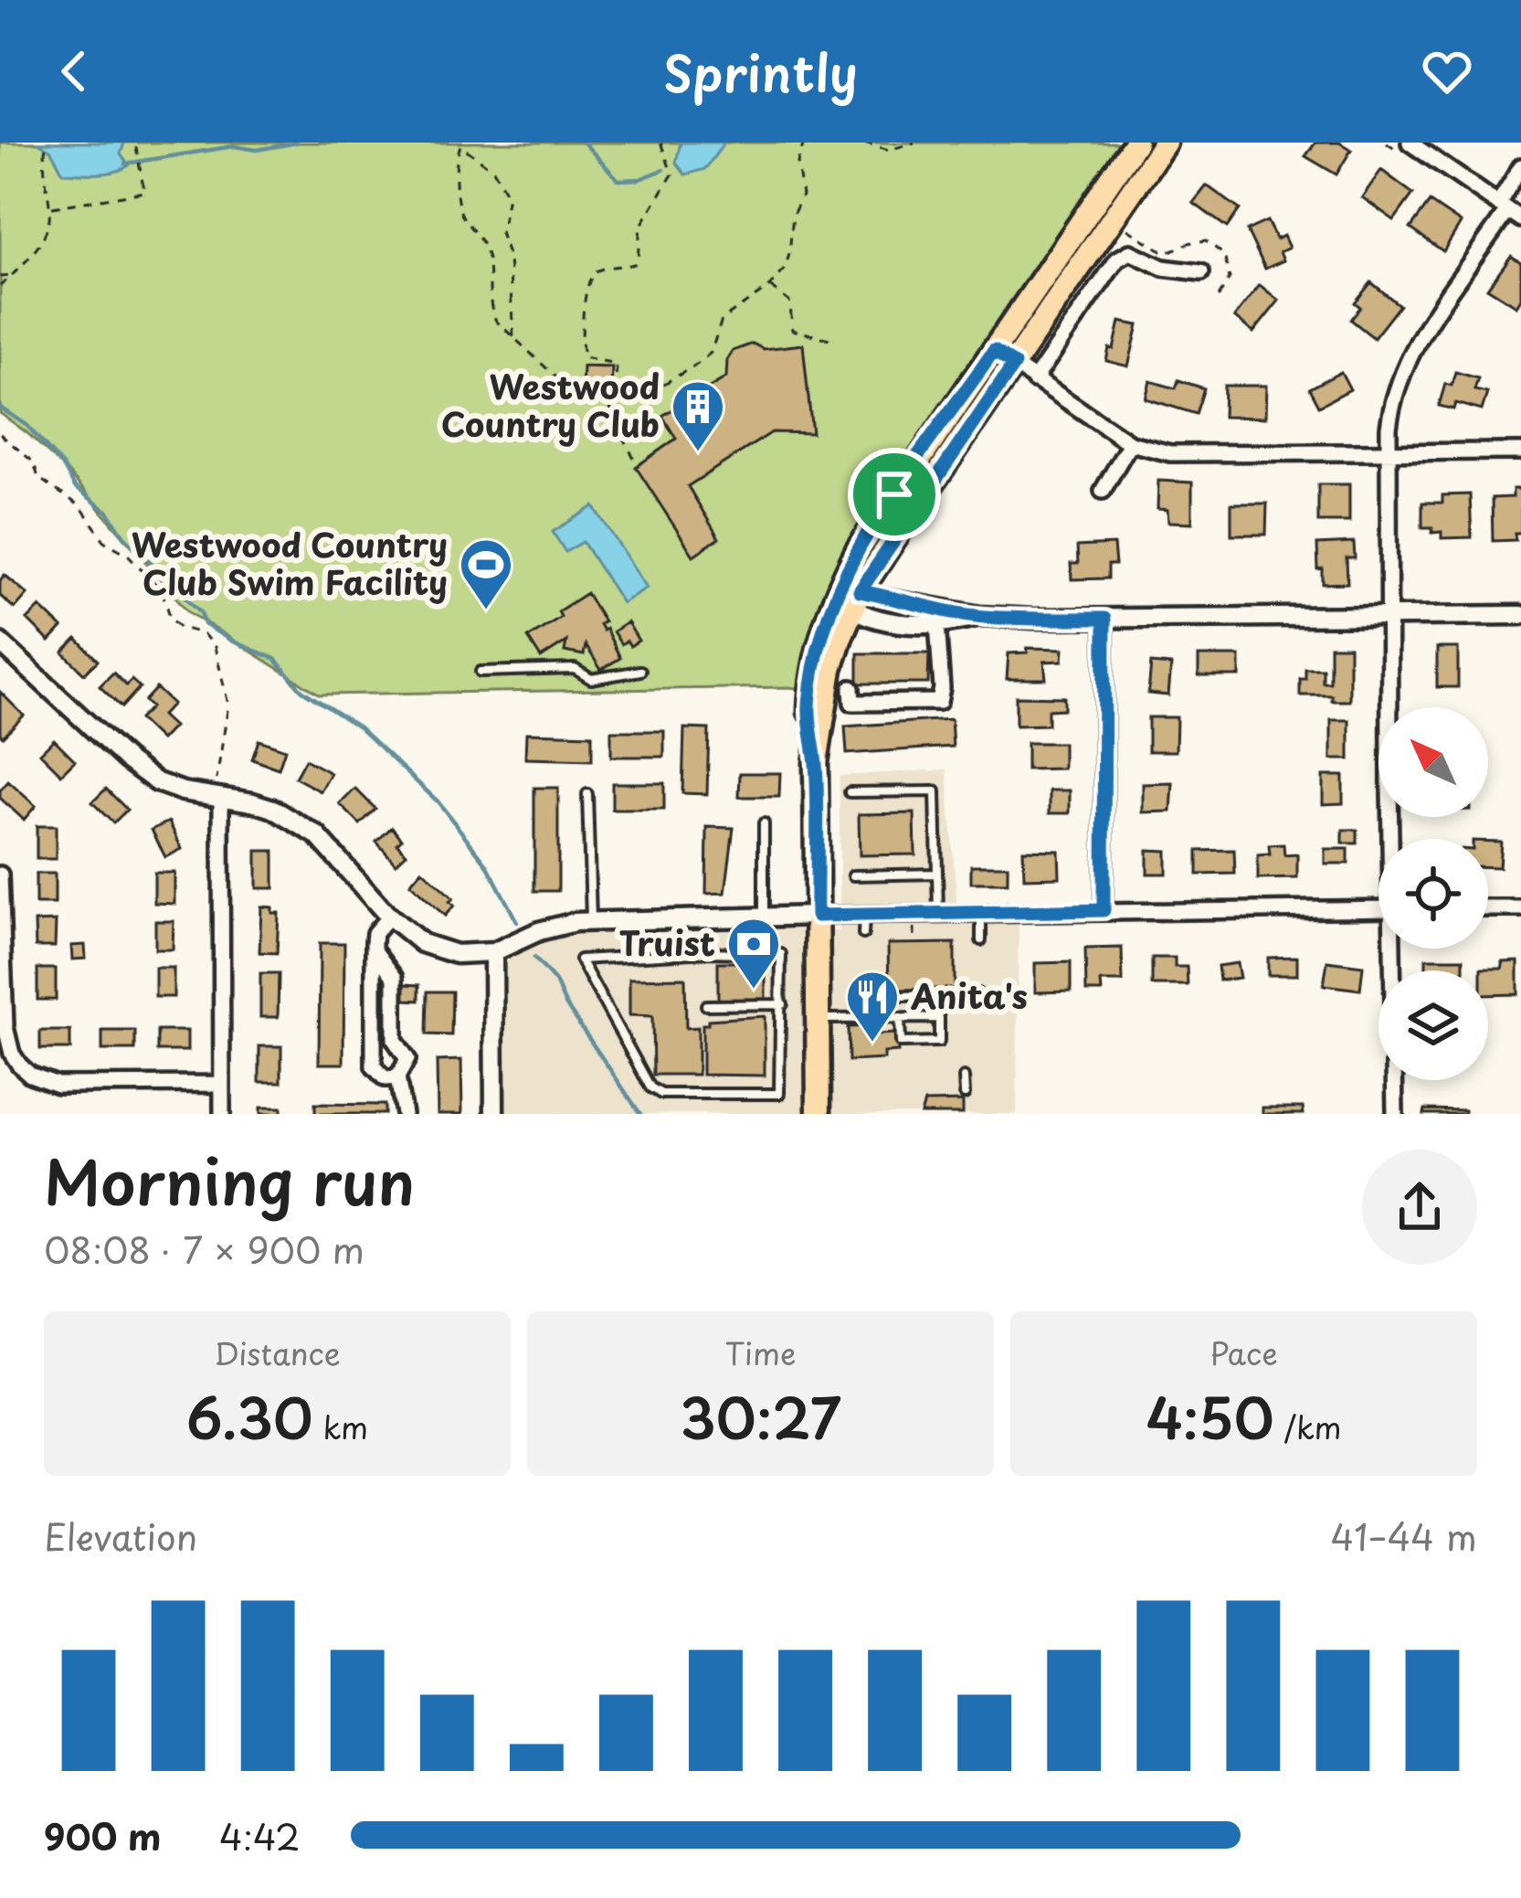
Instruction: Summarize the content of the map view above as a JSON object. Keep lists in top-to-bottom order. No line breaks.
{"places":{"building":["Westwood Country Club"],"sports":["Westwood Country Club Swim Facility"],"bank":["Truist"],"restaurant":["Anita's"]},"north":"top left","page":{"header":"Sprintly","heading":["Morning run","08:08 · 7 × 900 m"],"stats":[["Distance","6.30 km"],["Time","30:27"],["Pace","4:50 /km"]],"chart":["Elevation","41–44 m"],"list":[{"name":"900 m","note":"4:42"}]}}
